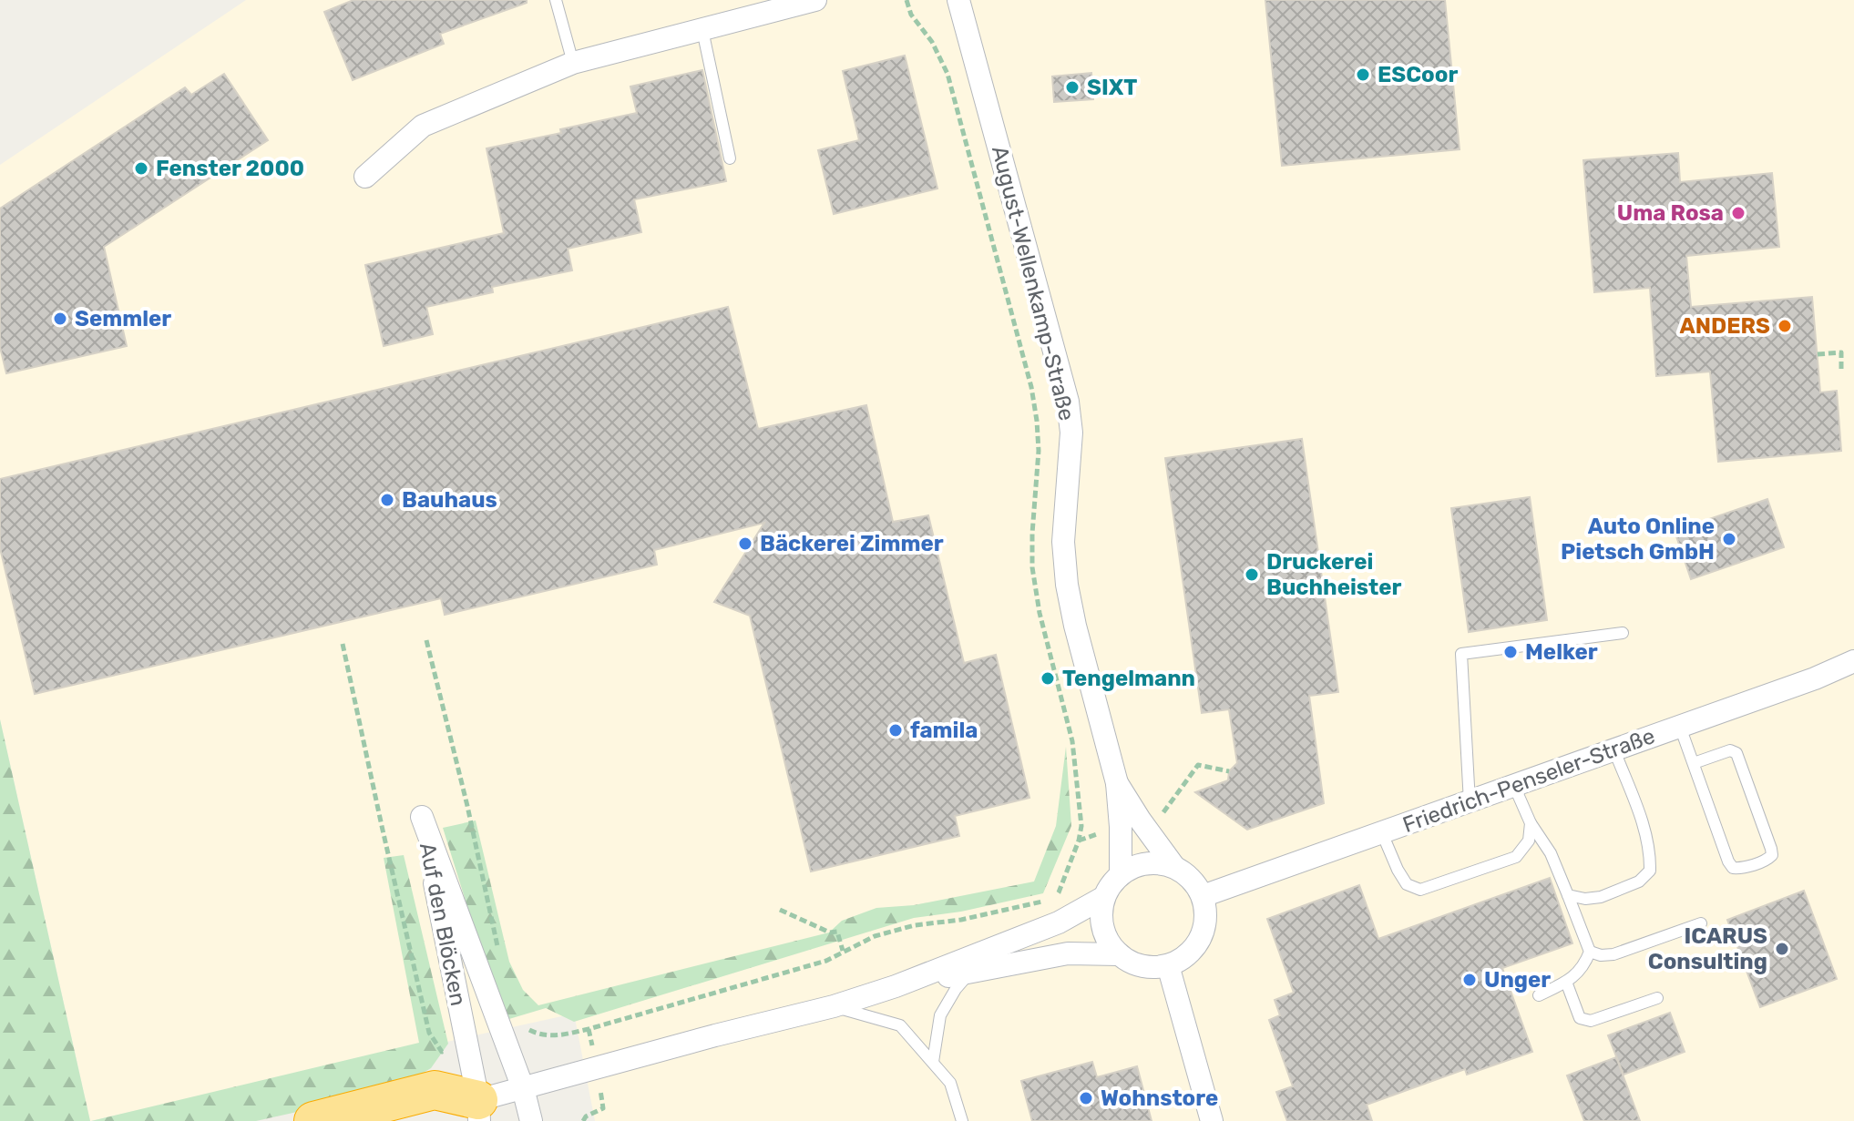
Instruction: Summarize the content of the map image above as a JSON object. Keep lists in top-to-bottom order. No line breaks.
{"streets":{"street":["August-Wellenkamp-Straße","Friedrich-Penseler-Straße","Auf den Blöcken"]},"crossings":[["August-Wellenkamp-Straße","Friedrich-Penseler-Straße"]],"places":["ESCoor","SIXT","Fenster 2000","Uma Rosa","Semmler","ANDERS","Bauhaus","Auto Online Pietsch GmbH","Bäckerei Zimmer","Druckerei Buchheister","Melker","Tengelmann","famila","ICARUS Consulting","Unger","Wohnstore"]}
